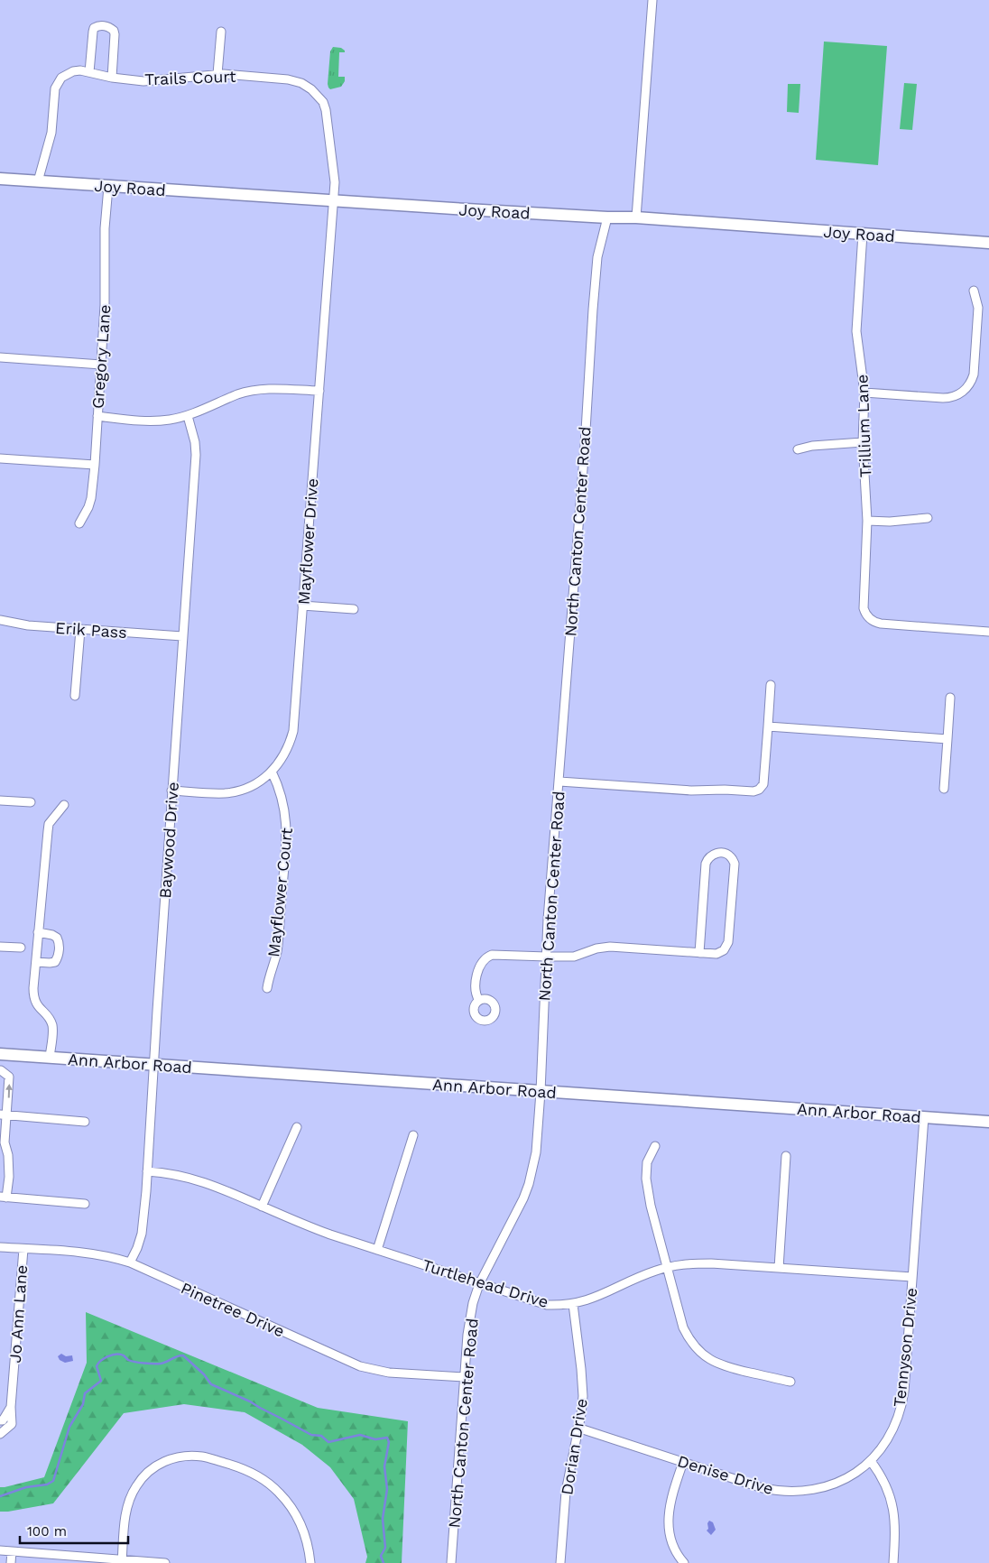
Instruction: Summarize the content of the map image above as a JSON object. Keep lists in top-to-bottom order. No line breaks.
{"streets":{"street":["Trails Court","Joy Road","Gregory Lane","Trillium Lane","North Canton Center Road","Mayflower Drive","Erik Pass","Baywood Drive","Mayflower Court","Ann Arbor Road","Turtlehead Drive","Pinetree Drive","Jo Ann Lane","Tennyson Drive","Dorian Drive","Denise Drive"]},"crossings":[["Trails Court","Joy Road"],["Trails Court","Mayflower Drive"],["Joy Road","Gregory Lane"],["Joy Road","Trillium Lane"],["Joy Road","North Canton Center Road"],["Joy Road","Mayflower Drive"],["North Canton Center Road","Ann Arbor Road"],["North Canton Center Road","Turtlehead Drive"],["North Canton Center Road","Pinetree Drive"],["Mayflower Drive","Baywood Drive"],["Mayflower Drive","Mayflower Court"],["Erik Pass","Baywood Drive"],["Baywood Drive","Ann Arbor Road"],["Baywood Drive","Turtlehead Drive"],["Baywood Drive","Pinetree Drive"],["Ann Arbor Road","Tennyson Drive"],["Turtlehead Drive","Tennyson Drive"],["Turtlehead Drive","Dorian Drive"],["Pinetree Drive","Jo Ann Lane"],["Tennyson Drive","Denise Drive"],["Dorian Drive","Denise Drive"]],"scale_bar":"100 m"}
